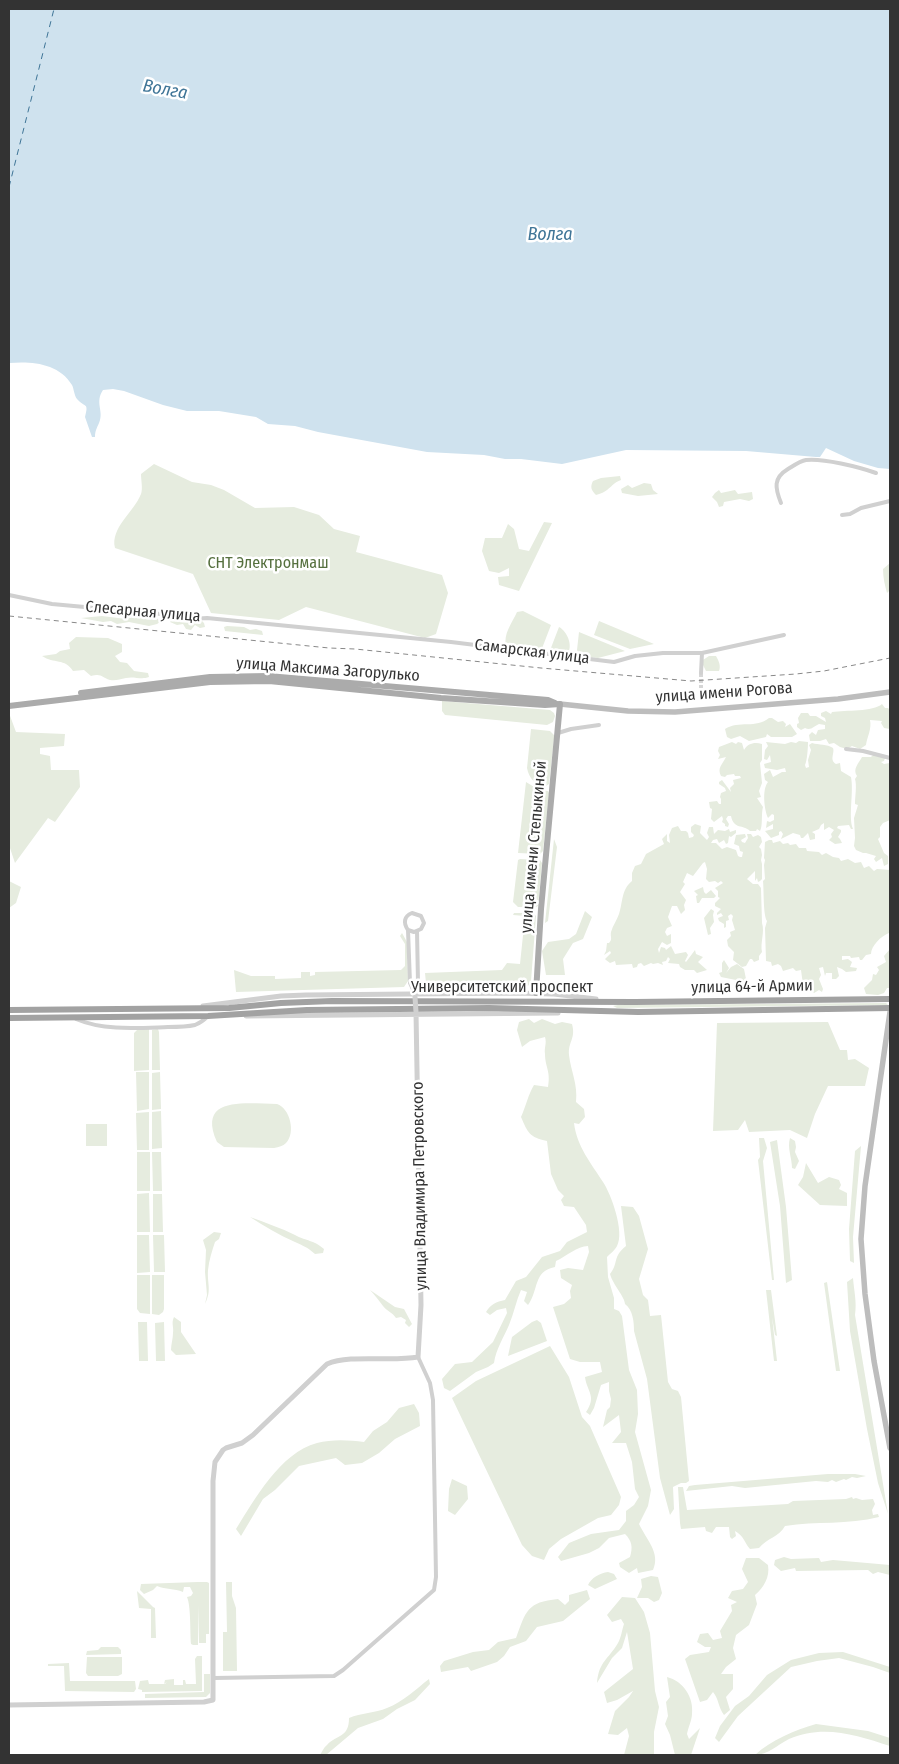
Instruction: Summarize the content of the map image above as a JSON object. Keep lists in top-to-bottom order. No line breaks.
{"streets":{"highway":["улица 64-й Армии","Университетский проспект"],"main road":["улица Максима Загорулько","улица имени Рогова","улица имени Степыкиной"],"street":["Слесарная улица","Самарская улица","улица Владимира Петровского"]},"crossings":[["Слесарная улица","Самарская улица"],["улица Максима Загорулько","улица имени Рогова"],["улица Максима Загорулько","улица имени Степыкиной"],["улица имени Рогова","улица имени Степыкиной"],["улица имени Степыкиной","Университетский проспект"],["улица 64-й Армии","Университетский проспект"],["Университетский проспект","улица Владимира Петровского"]],"water":["Волга"],"parks":["СНТ Электронмаш"]}
